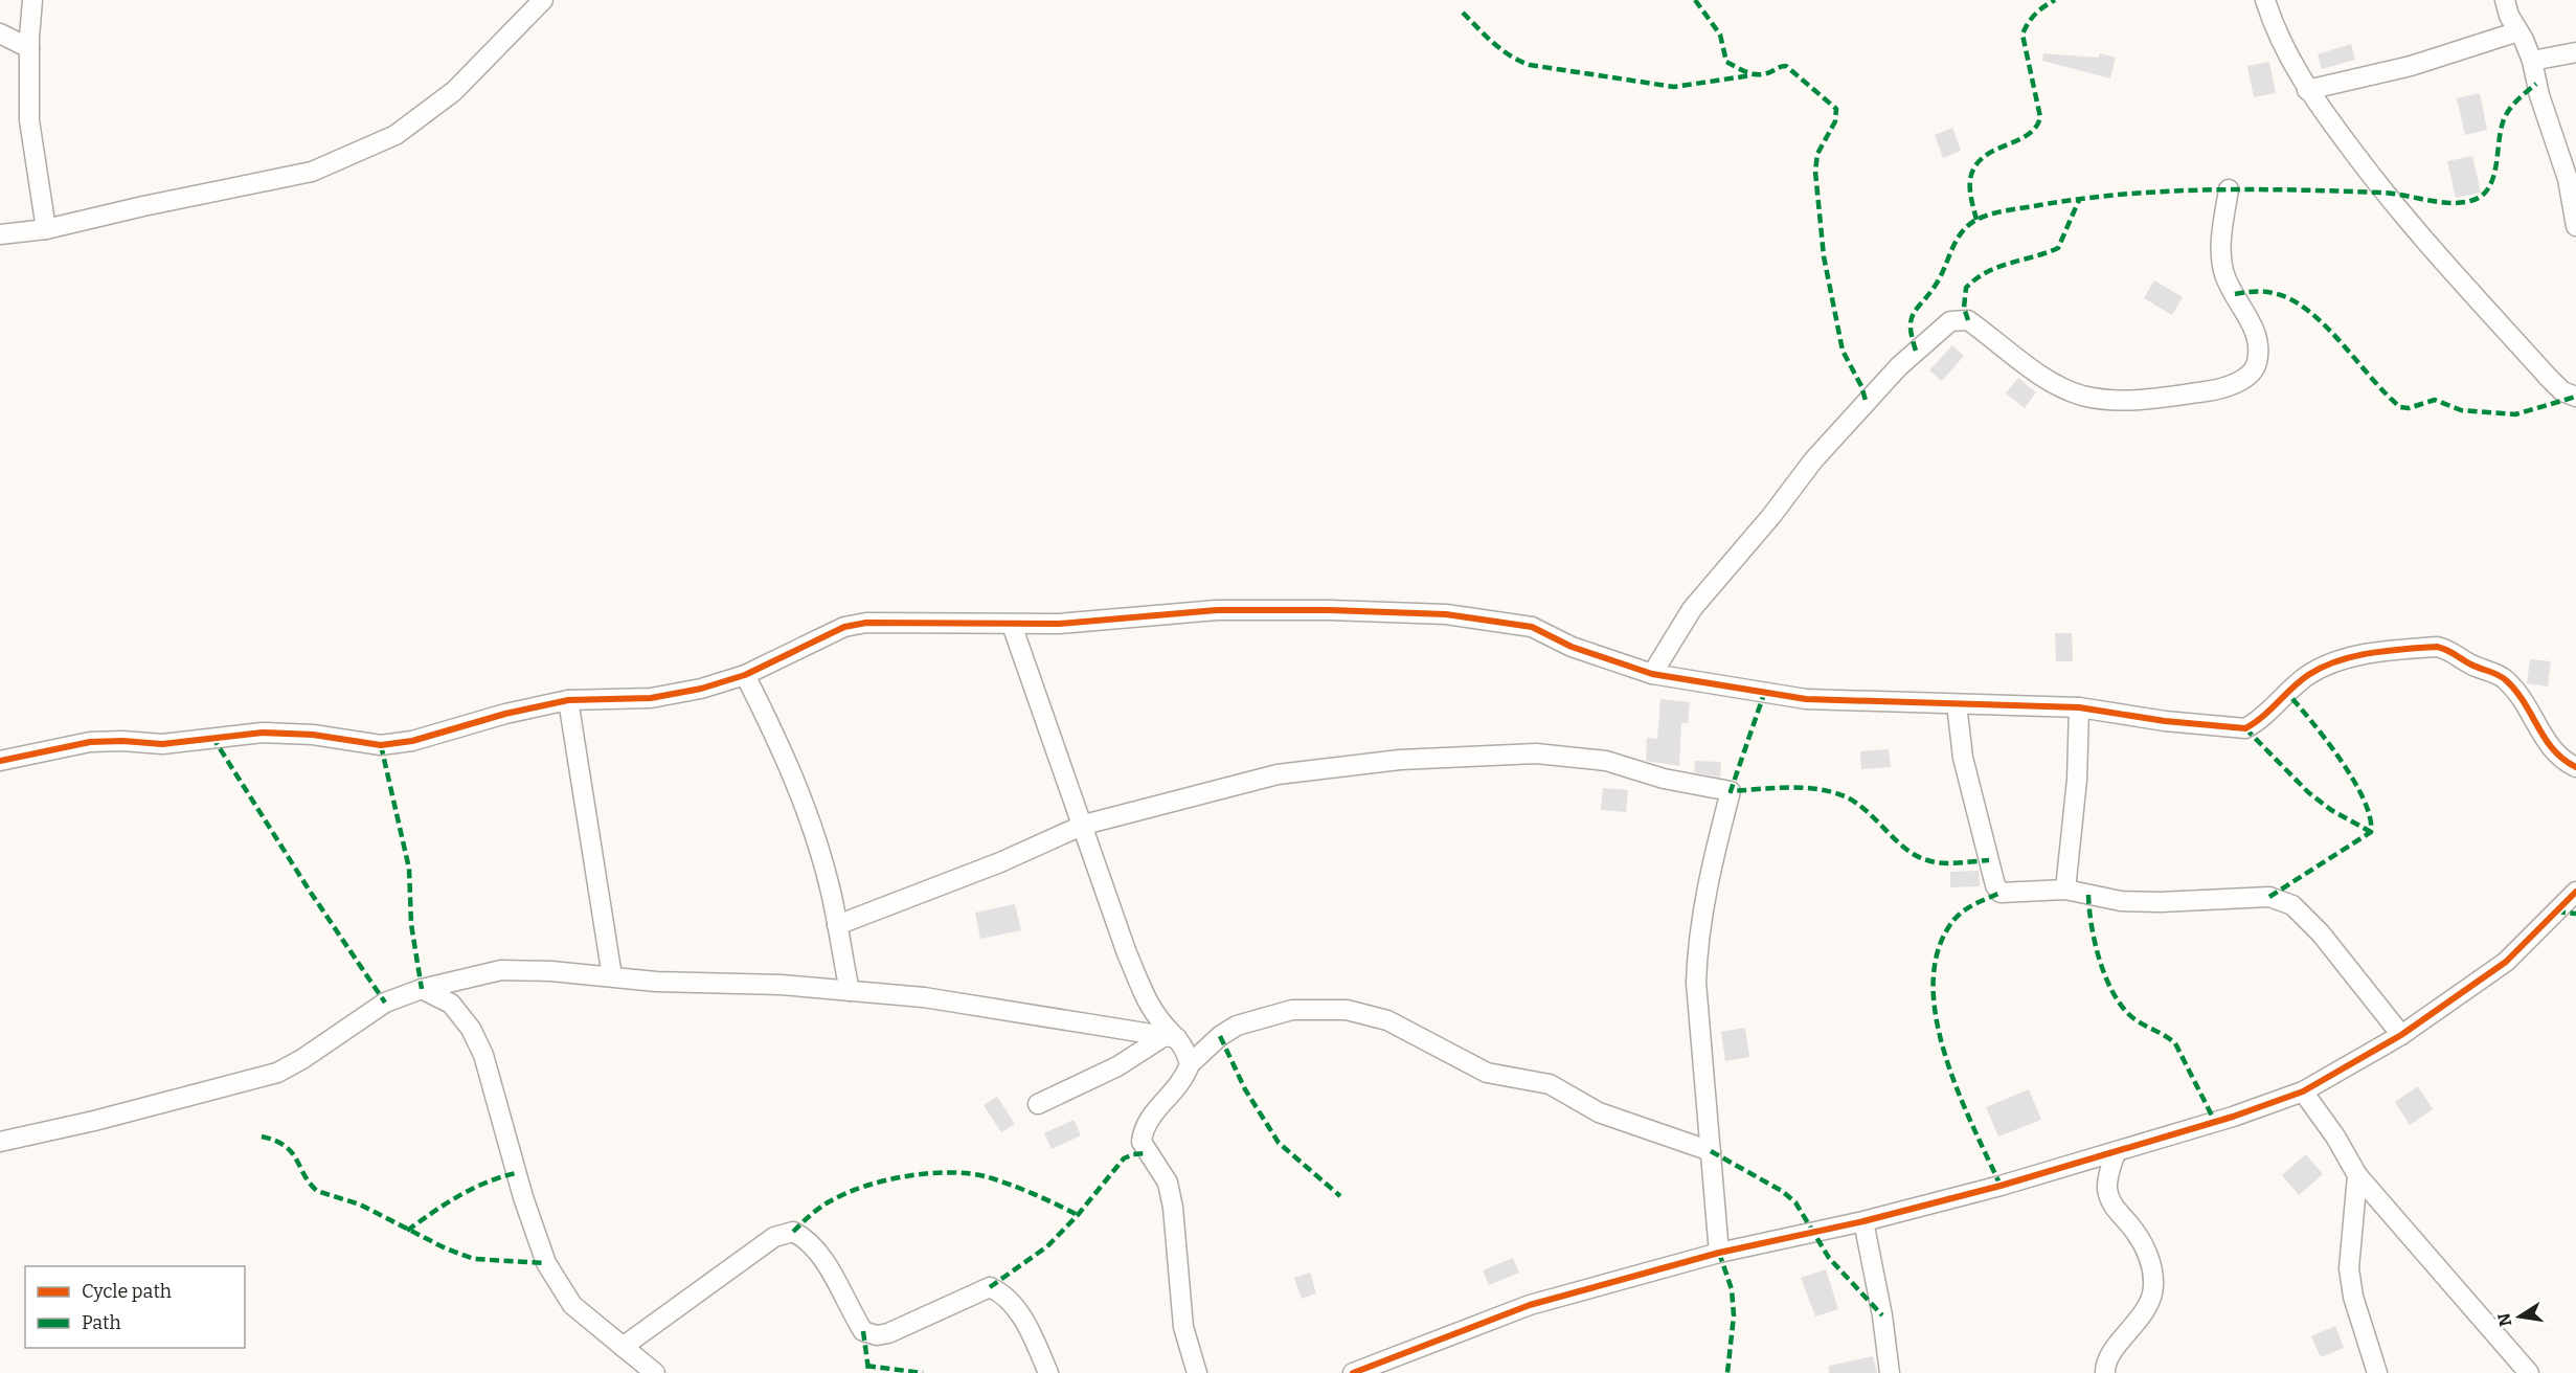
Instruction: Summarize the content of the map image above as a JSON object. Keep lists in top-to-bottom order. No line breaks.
{"legend":["Cycle path","Path"],"north":"left"}
